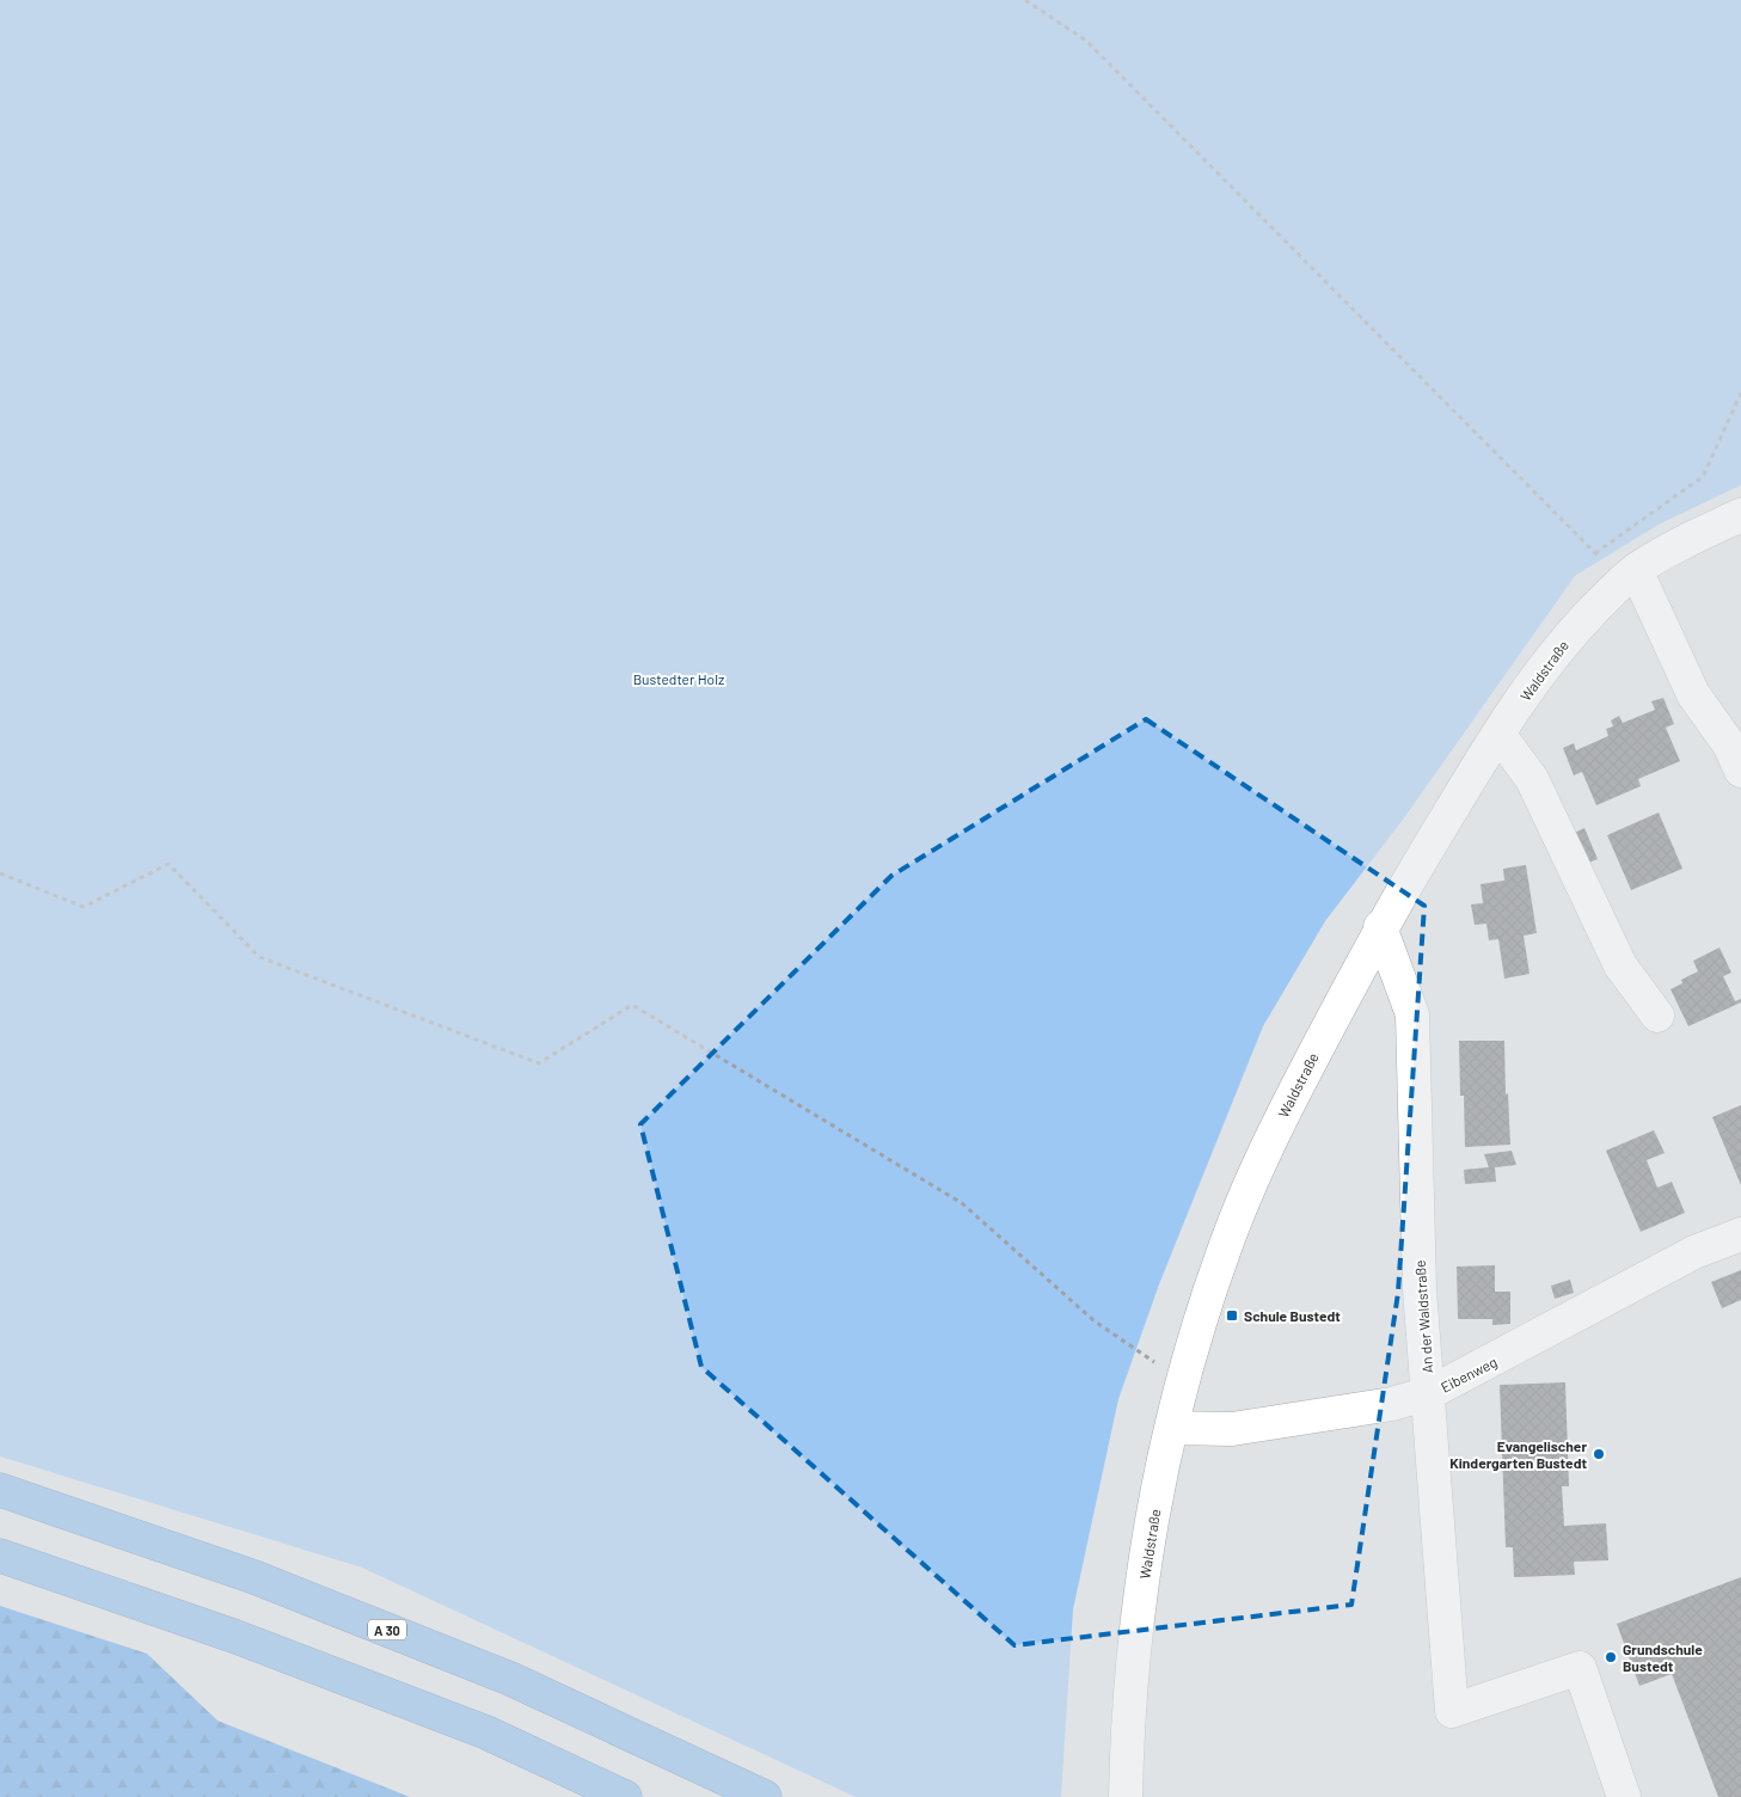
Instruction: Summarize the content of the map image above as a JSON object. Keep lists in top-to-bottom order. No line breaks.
{"streets":{"highway":["A 30"],"street":["Waldstraße","An der Waldstraße","Eibenweg"]},"crossings":[["Waldstraße","An der Waldstraße"],["Waldstraße","Eibenweg"],["An der Waldstraße","Eibenweg"]],"parks":["Bustedter Holz"],"places":{"transit":["Schule Bustedt"],"other":["Evangelischer Kindergarten Bustedt","Grundschule Bustedt"]}}
